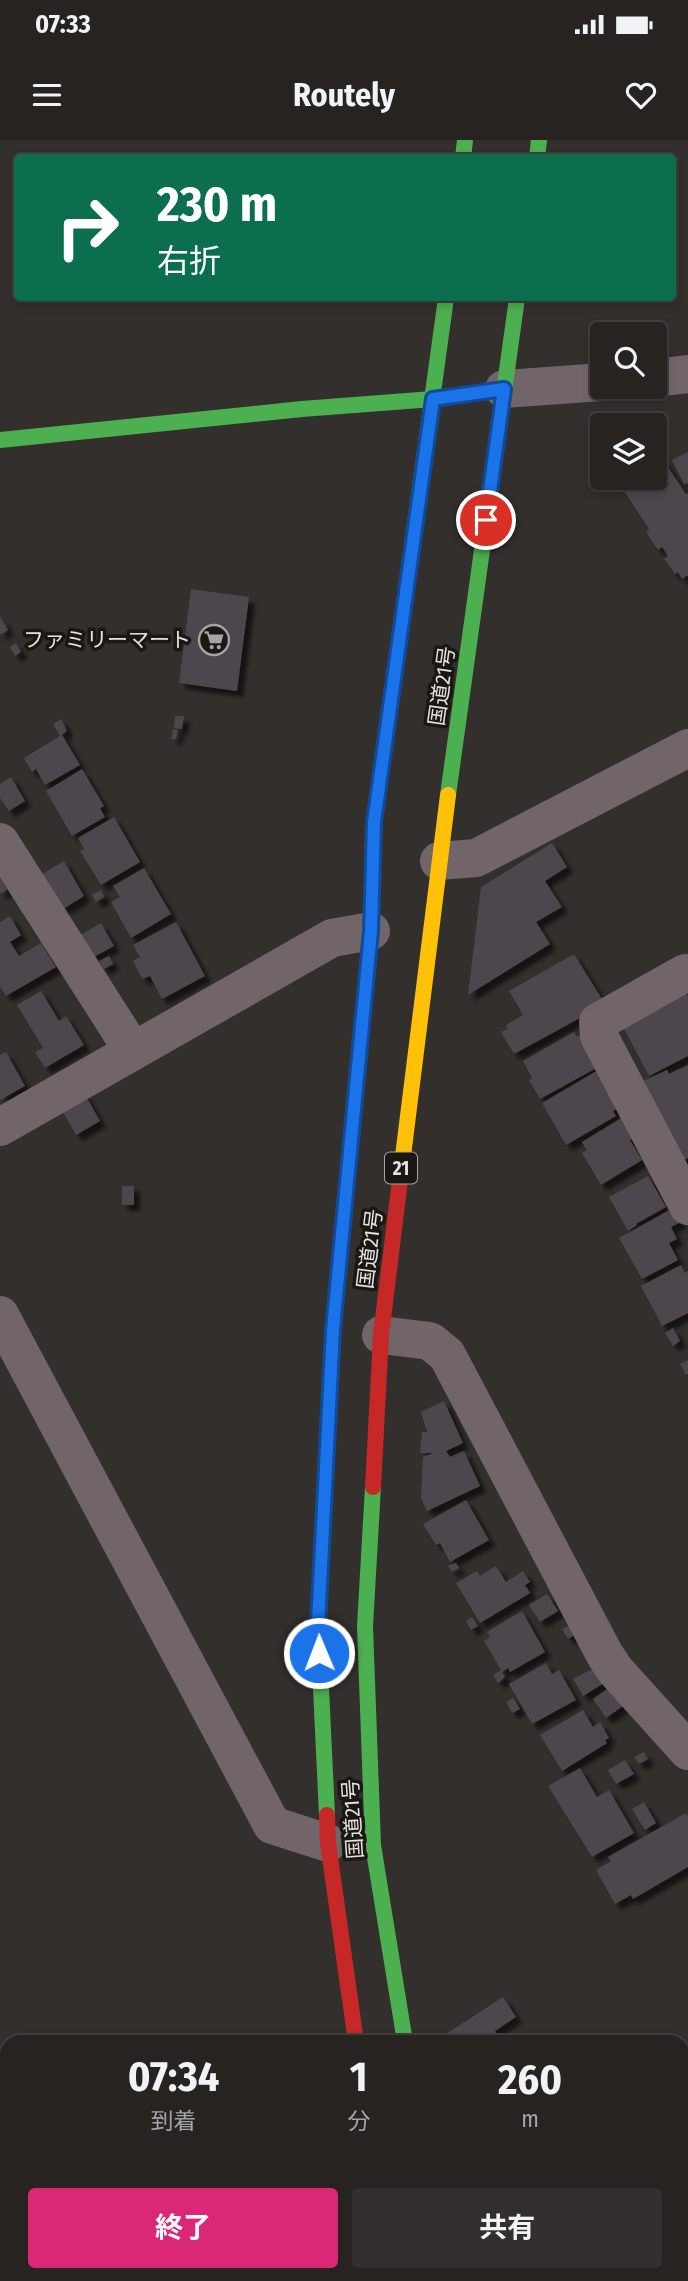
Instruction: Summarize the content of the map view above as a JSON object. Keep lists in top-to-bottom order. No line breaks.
{"streets":{"main road":["国道21号","21"]},"places":{"supermarket":["ファミリーマート"]},"page":{"status":"07:33","header":"Routely","turn":["230 m","右折"],"eta":["07:34","到着","1","分","260","m"],"buttons":["終了","共有"]}}
